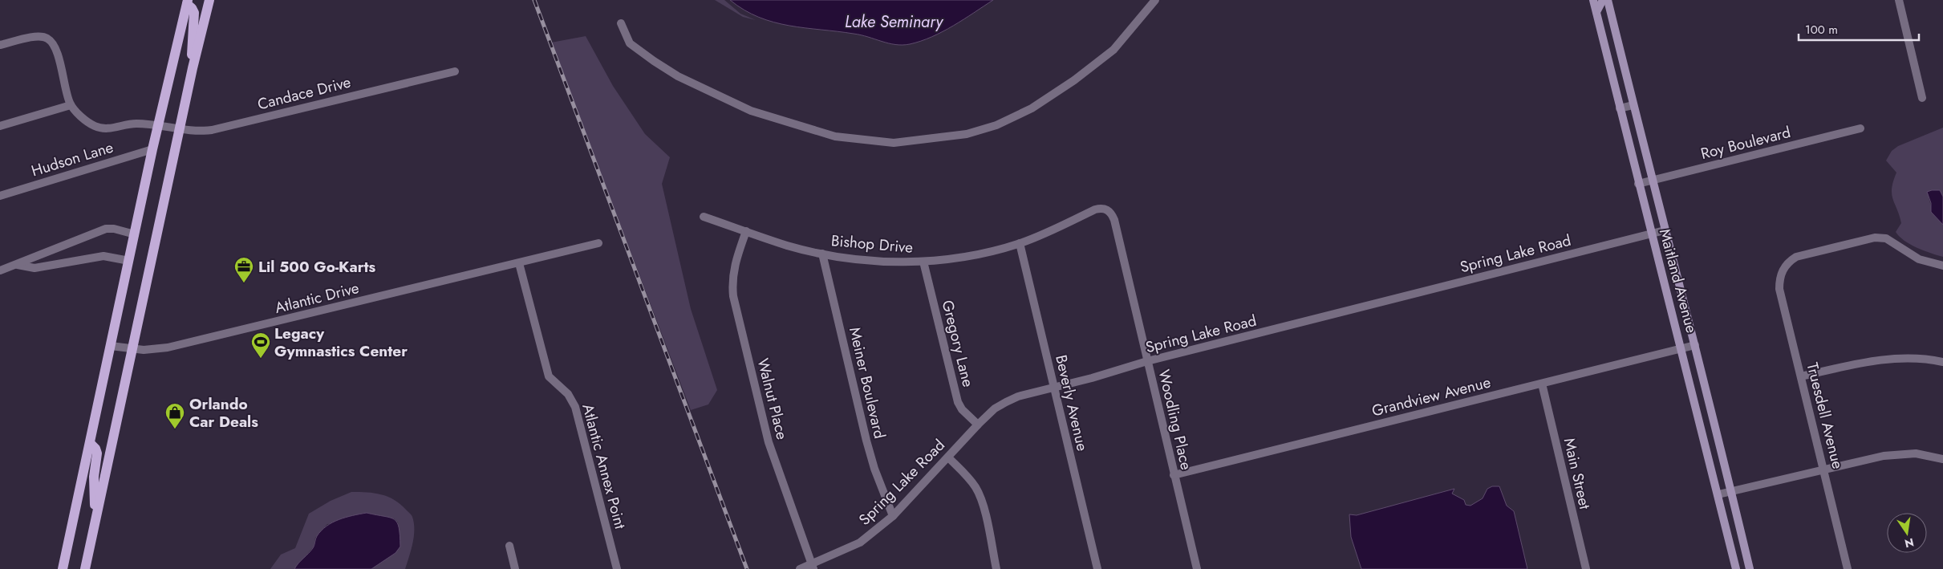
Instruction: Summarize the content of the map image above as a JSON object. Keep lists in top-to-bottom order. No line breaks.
{"streets":{"main road":["Maitland Avenue"],"street":["Candace Drive","Roy Boulevard","Hudson Lane","Bishop Drive","Spring Lake Road","Atlantic Drive","Gregory Lane","Meiner Boulevard","Grandview Avenue","Walnut Place","Beverly Avenue","Truesdell Avenue","Woodling Place","Atlantic Annex Point","Main Street"]},"crossings":[["Roy Boulevard","Maitland Avenue"],["Bishop Drive","Gregory Lane"],["Bishop Drive","Meiner Boulevard"],["Bishop Drive","Walnut Place"],["Bishop Drive","Beverly Avenue"],["Bishop Drive","Woodling Place"],["Spring Lake Road","Maitland Avenue"],["Spring Lake Road","Gregory Lane"],["Spring Lake Road","Meiner Boulevard"],["Spring Lake Road","Walnut Place"],["Spring Lake Road","Beverly Avenue"],["Spring Lake Road","Woodling Place"],["Maitland Avenue","Grandview Avenue"],["Atlantic Drive","Atlantic Annex Point"],["Grandview Avenue","Woodling Place"],["Grandview Avenue","Main Street"]],"water":["Lake Seminary"],"places":{"office":["Lil 500 Go-Karts"],"sports":["Legacy Gymnastics Center"],"shop":["Orlando Car Deals"]},"scale_bar":"100 m","north":"bottom"}
